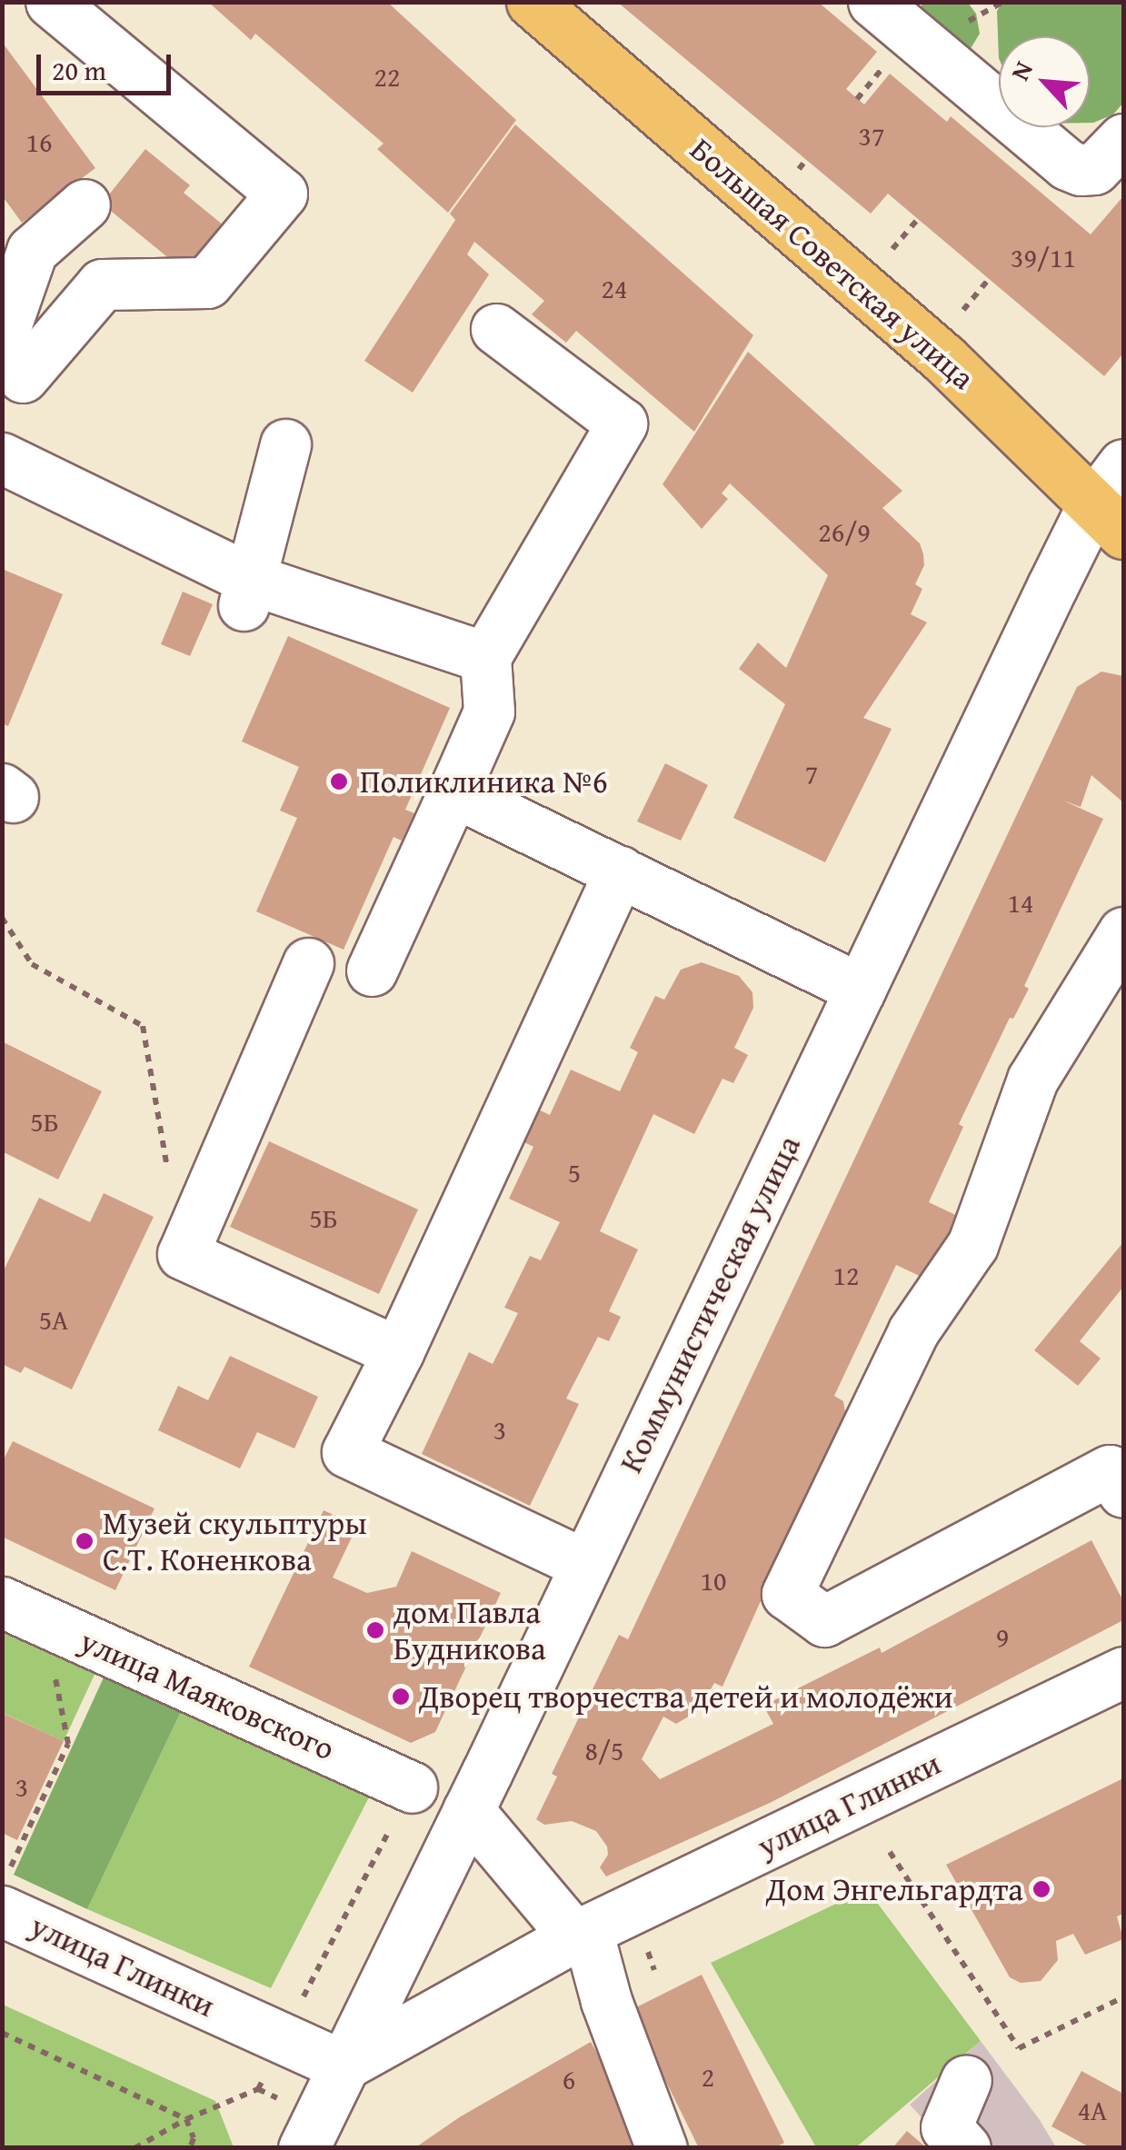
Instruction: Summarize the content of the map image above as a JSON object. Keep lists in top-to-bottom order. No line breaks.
{"streets":{"main road":["Большая Советская улица"],"street":["Коммунистическая улица","улица Маяковского","улица Глинки"]},"crossings":[["Большая Советская улица","Коммунистическая улица"],["Коммунистическая улица","улица Глинки"]],"places":["Поликлиника №6","Музей скульптуры С.Т. Коненкова","дом Павла Будникова","Дворец творчества детей и молодёжи","Дом Энгельгардта"],"house_numbers":["22","37","16","39/11","24","26/9","7","14","5Б","5","5Б","12","5А","3","10","9","8/5","3","2","6","4А"],"scale_bar":"20 m","north":"top left"}
